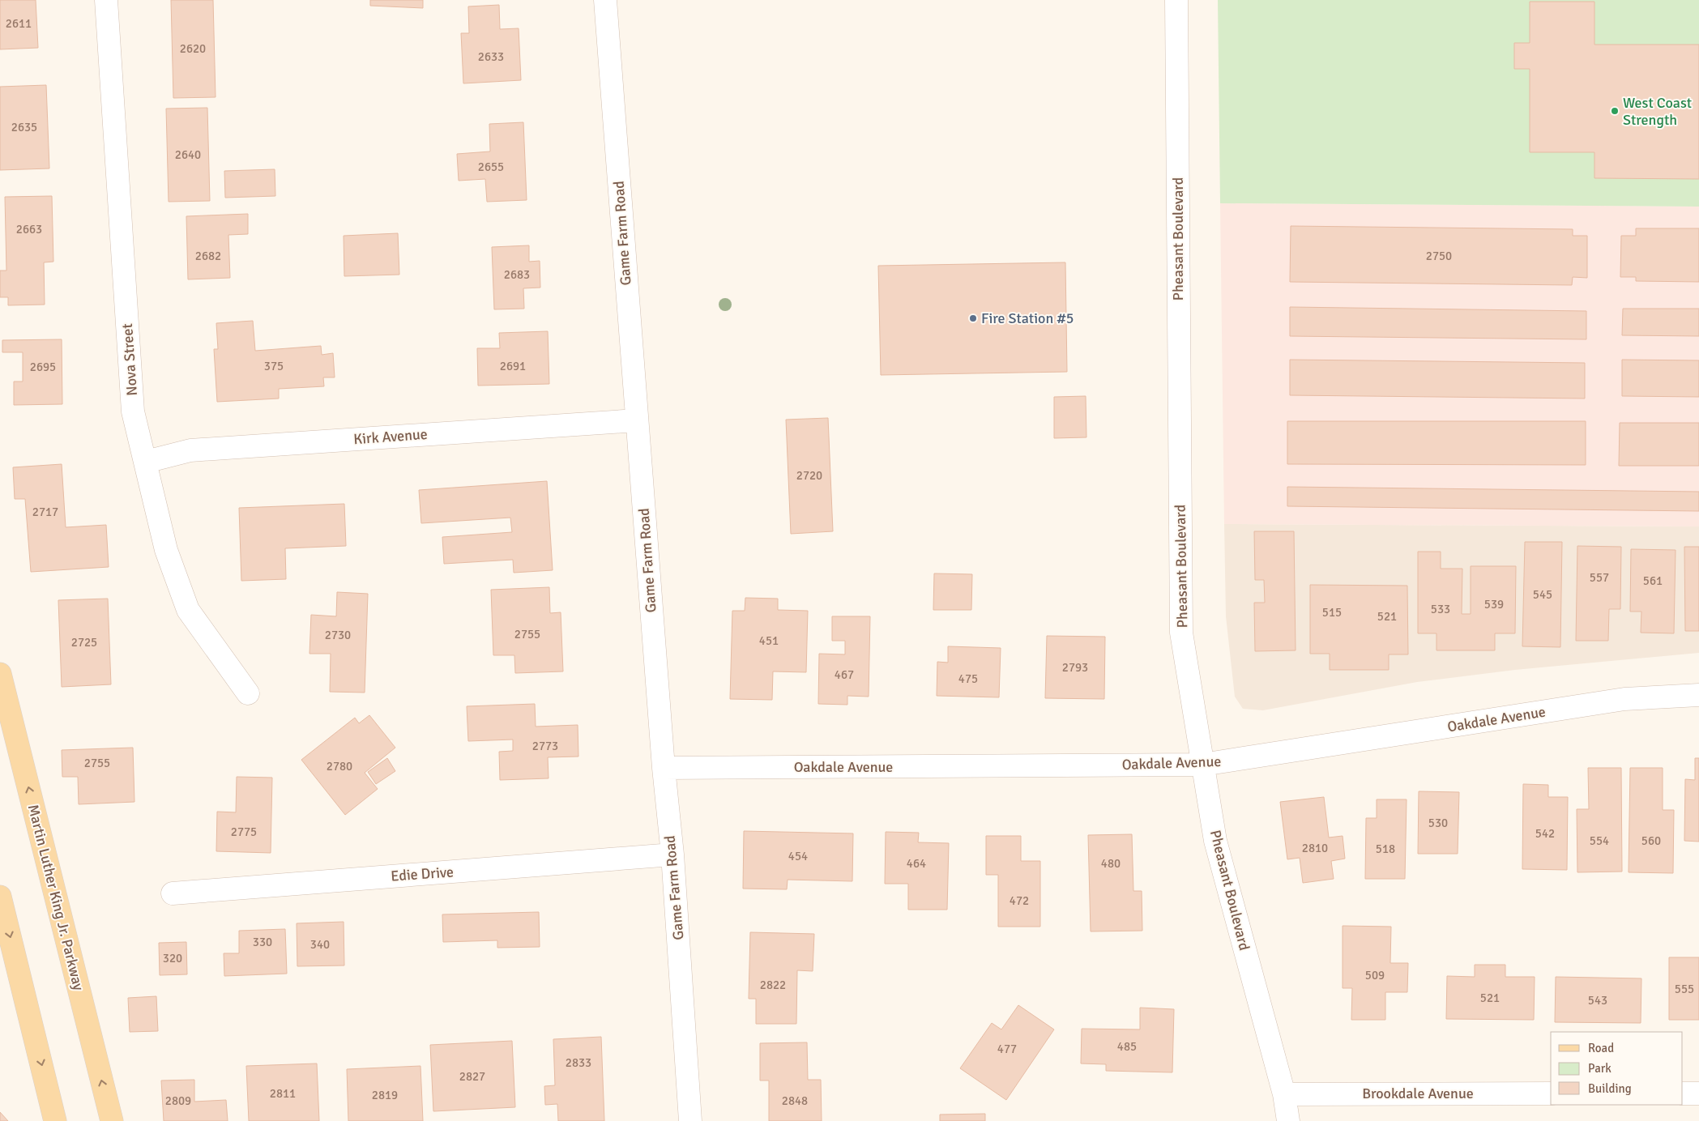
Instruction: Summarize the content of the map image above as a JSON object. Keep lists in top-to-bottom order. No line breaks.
{"streets":{"main road":["Martin Luther King Jr. Parkway"],"street":["Game Farm Road","Pheasant Boulevard","Nova Street","Kirk Avenue","Oakdale Avenue","Edie Drive","Brookdale Avenue"]},"crossings":[["Game Farm Road","Kirk Avenue"],["Game Farm Road","Oakdale Avenue"],["Game Farm Road","Edie Drive"],["Pheasant Boulevard","Oakdale Avenue"],["Pheasant Boulevard","Brookdale Avenue"],["Nova Street","Kirk Avenue"]],"places":["West Coast Strength","Fire Station #5"],"house_numbers":["2611","2620","2633","2635","2640","2655","2663","2682","2750","2683","375","2691","2695","2720","2717","557","561","545","539","533","515","521","2755","2730","451","2725","2793","467","475","2773","2755","2780","530","2775","542","554","560","2810","518","454","464","480","472","330","340","320","509","2822","555","521","543","485","477","2833","2827","2811","2819","2809","2848"],"legend":["Road","Park","Building"]}
